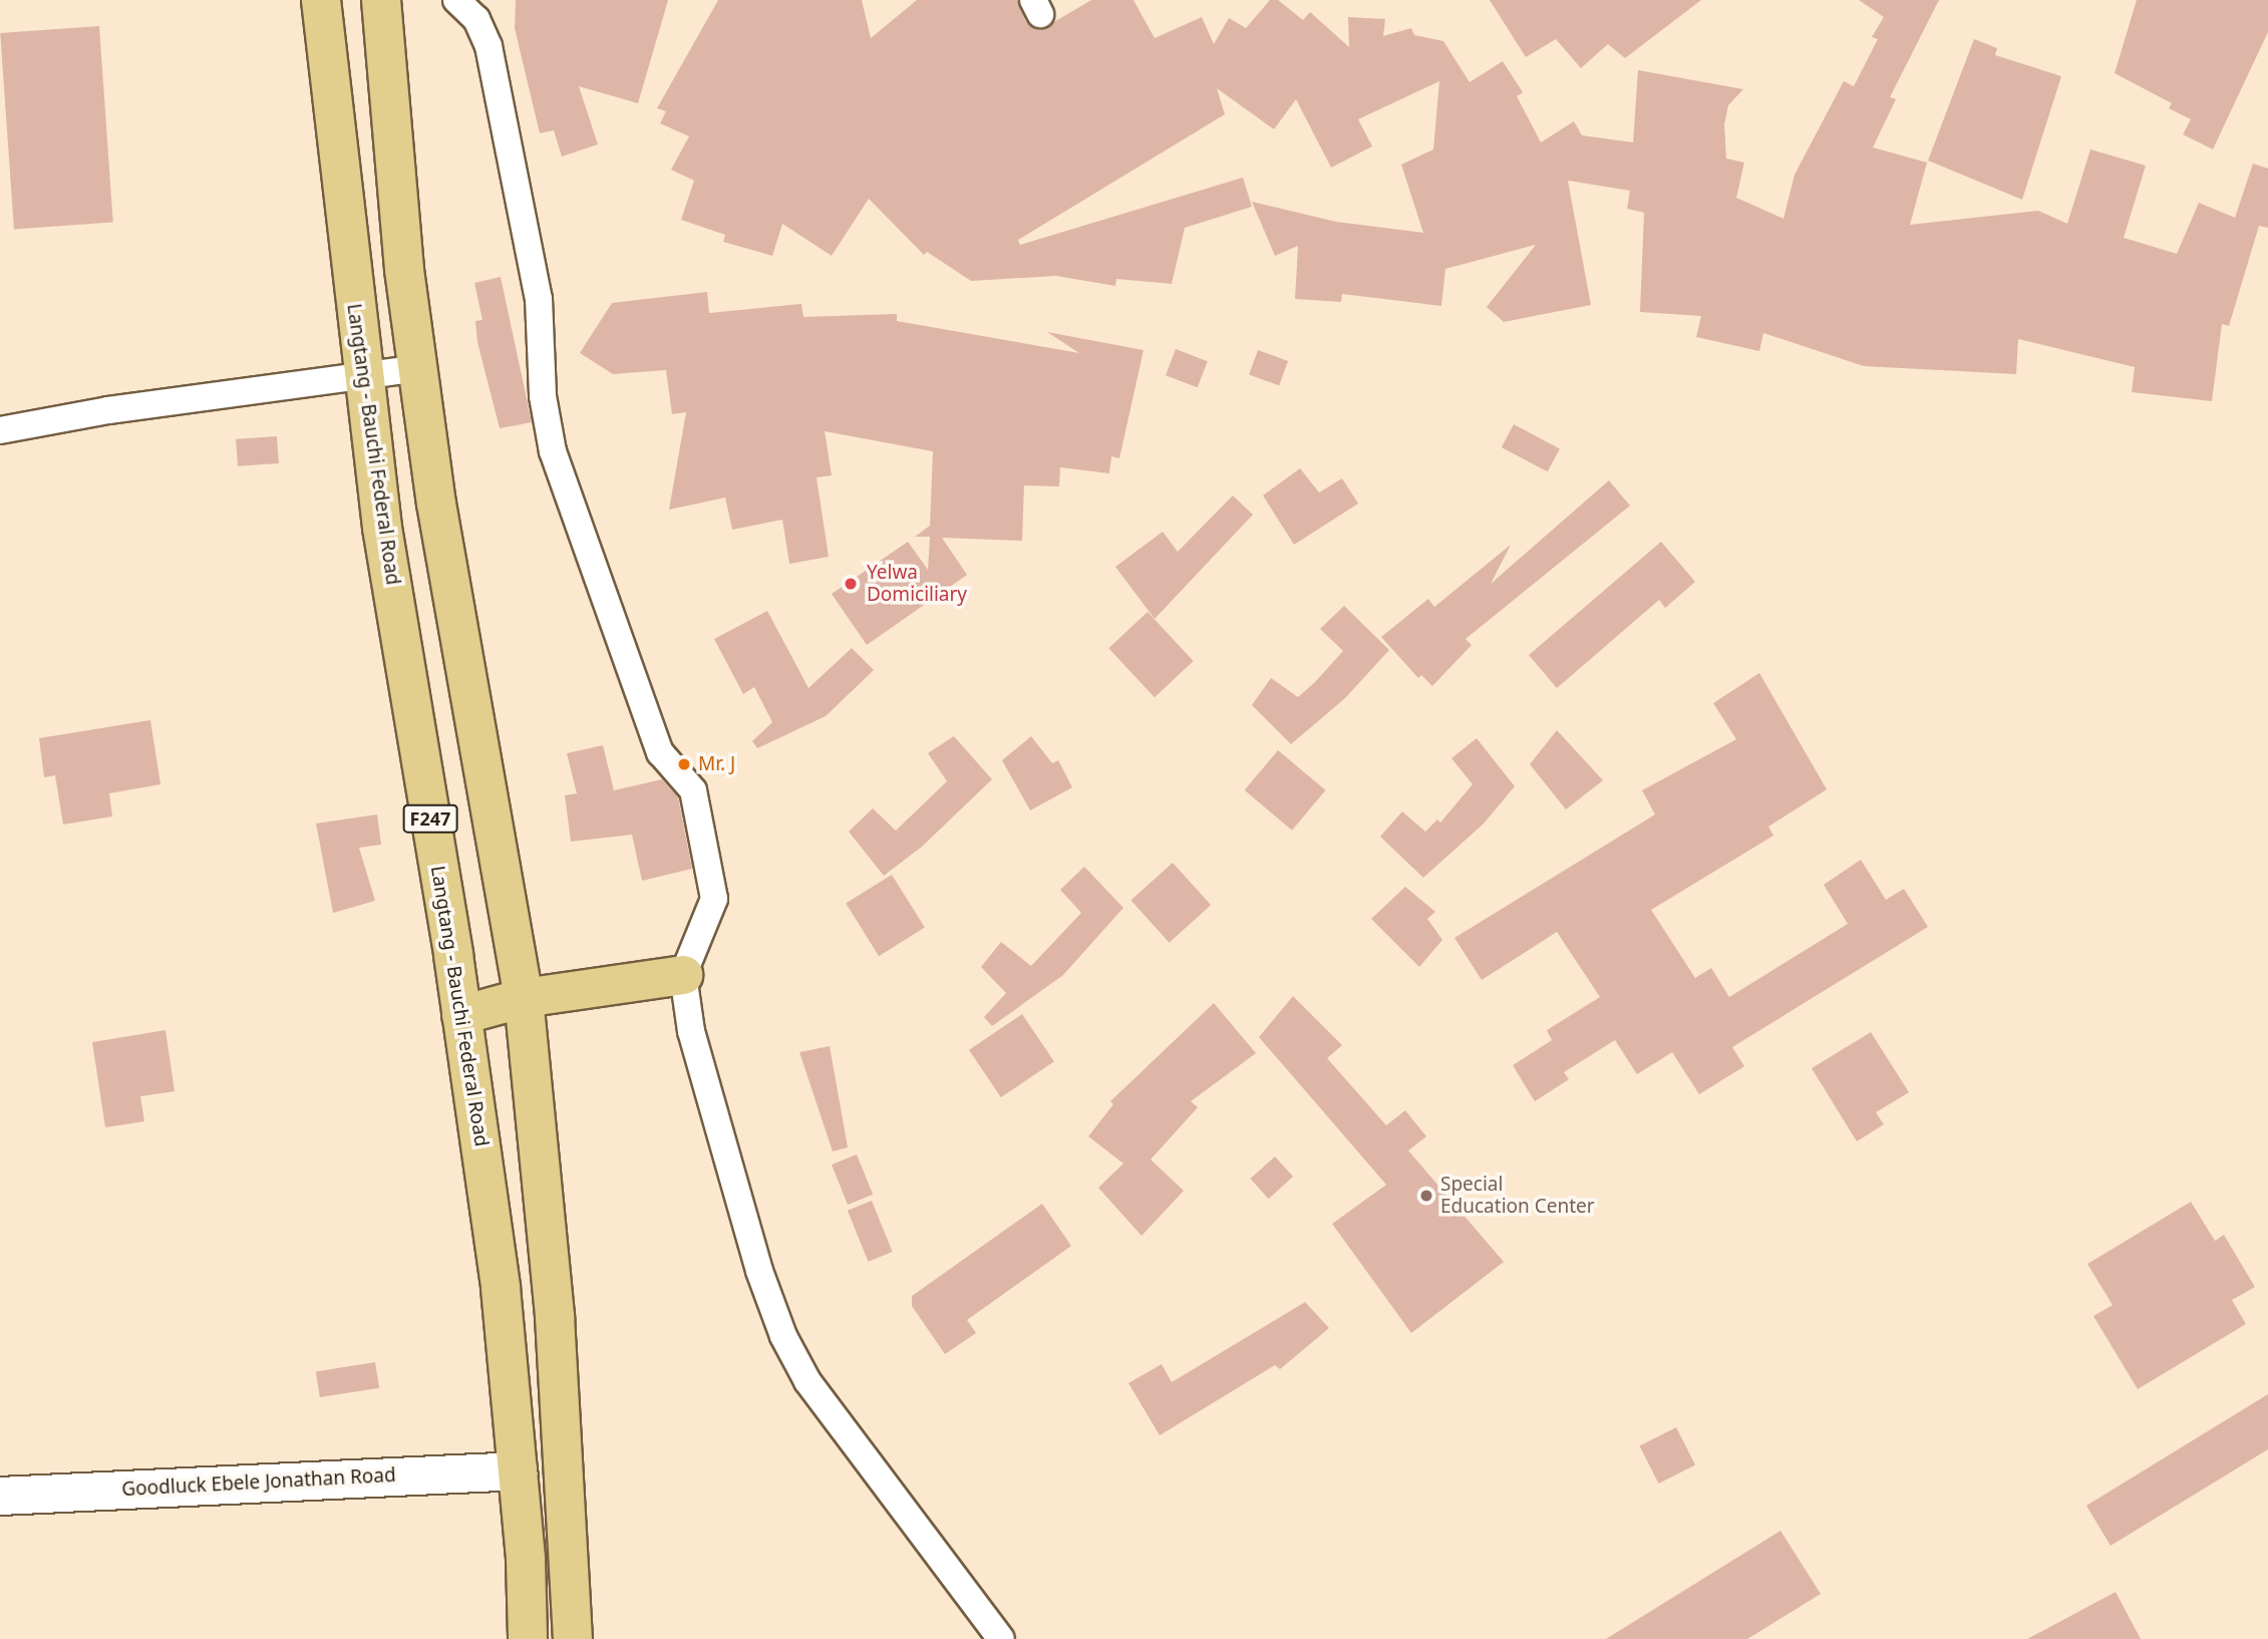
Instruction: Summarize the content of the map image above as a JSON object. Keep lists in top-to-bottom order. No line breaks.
{"streets":{"main road":["Langtang - Bauchi Federal Road","F247","Goodluck Ebele Jonathan Road"]},"crossings":[["Langtang - Bauchi Federal Road","Goodluck Ebele Jonathan Road"]],"places":["Yelwa Domiciliary","Mr. J","Special Education Center"]}
